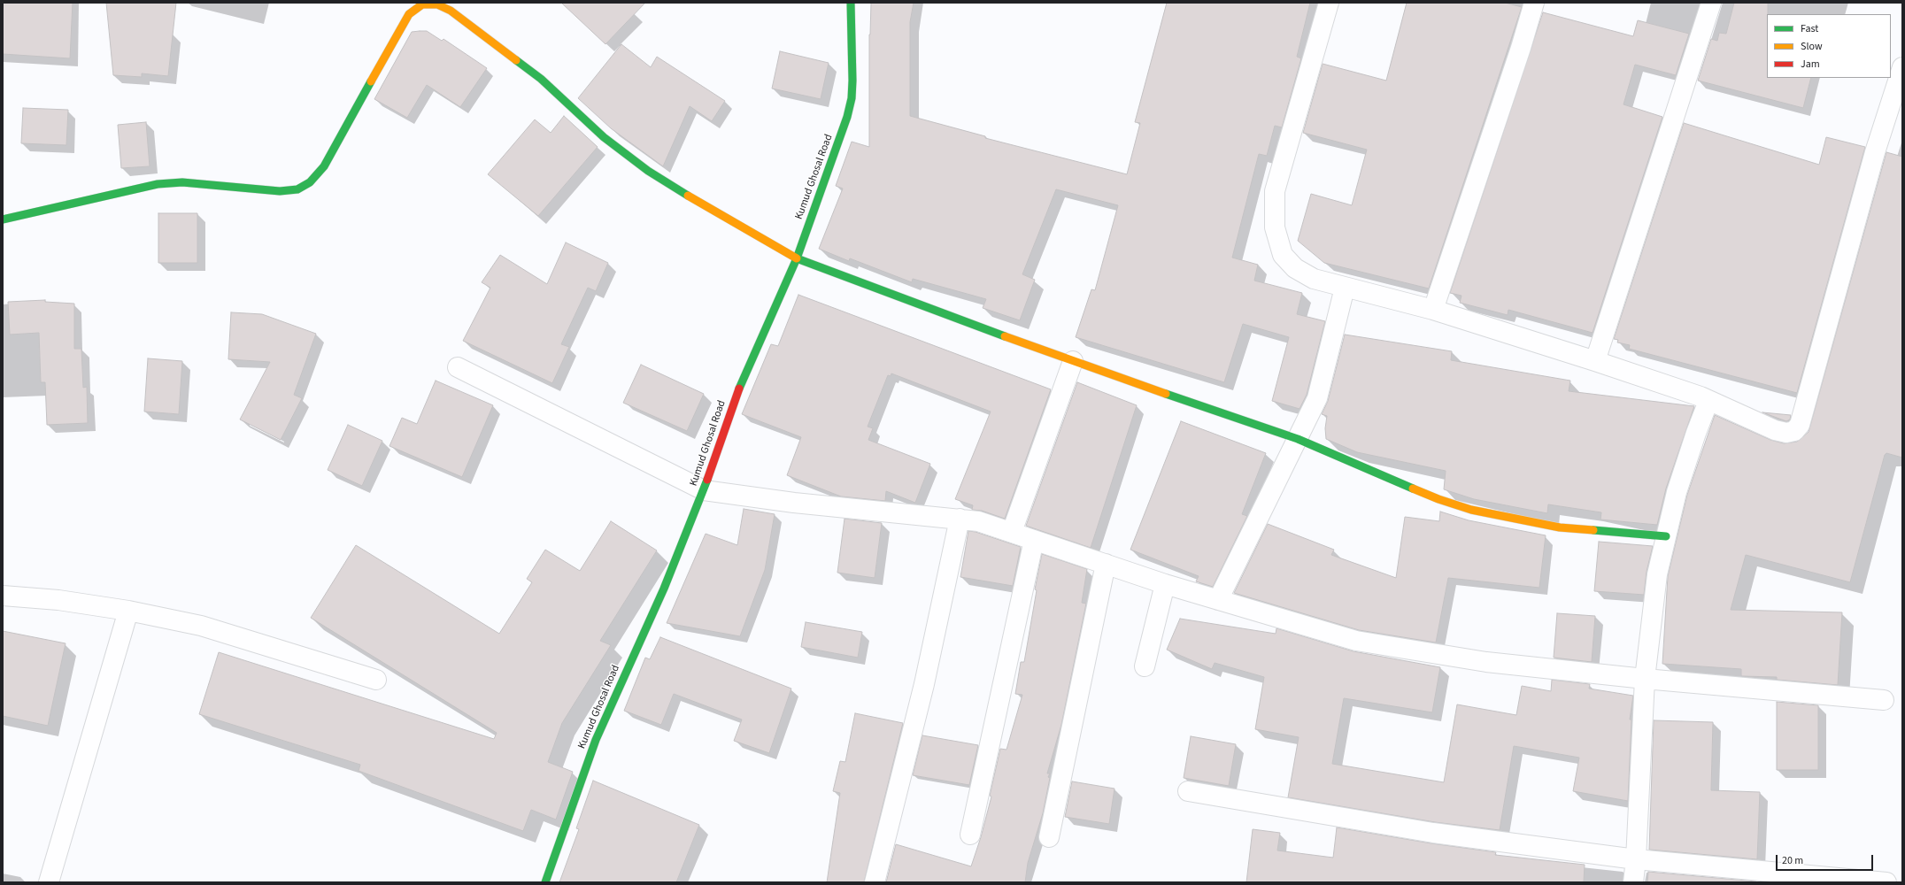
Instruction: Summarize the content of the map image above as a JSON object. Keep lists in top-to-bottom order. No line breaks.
{"streets":{"street":["Kumud Ghosal Road"]},"legend":["Fast","Slow","Jam"],"scale_bar":"20 m"}
